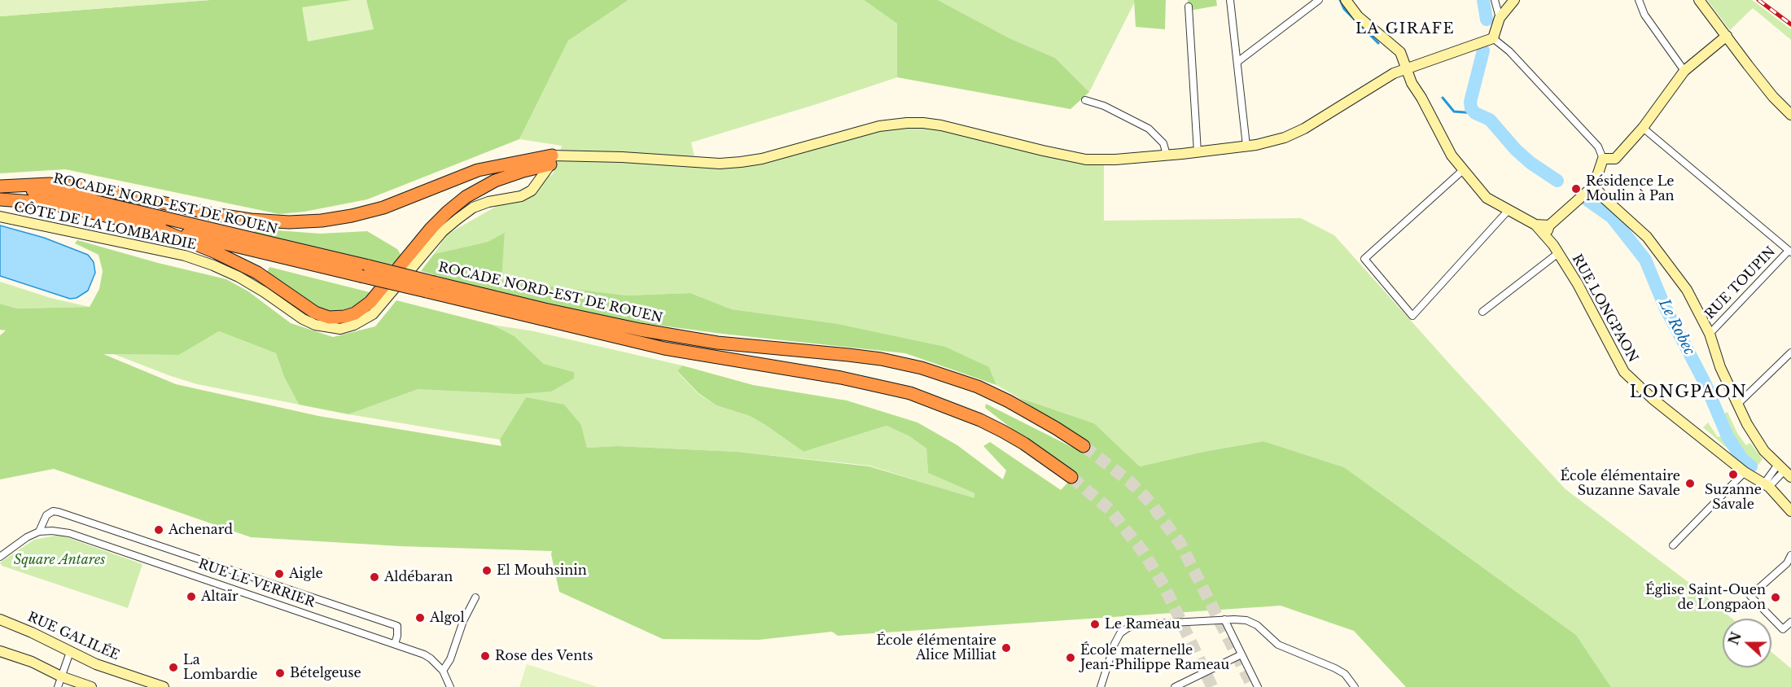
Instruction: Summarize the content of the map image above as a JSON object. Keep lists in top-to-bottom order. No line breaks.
{"streets":{"highway":["ROCADE NORD-EST DE ROUEN"],"main road":["CÔTE DE LA LOMBARDIE","RUE LONGPAON","RUE GALILÉE"],"street":["RUE TOUPIN","RUE LE VERRIER"]},"districts":["LA GIRAFE","LONGPAON"],"water":["Le Robec"],"parks":["Square Antares"],"places":["Résidence Le Moulin à Pan","Suzanne Savale","École élémentaire Suzanne Savale","Achenard","El Mouhsinin","Aigle","Aldébaran","Altaïr","Église Saint-Ouen de Longpaon","Algol","Le Rameau","École élémentaire Alice Milliat","Rose des Vents","École maternelle Jean-Philippe Rameau","La Lombardie","Bételgeuse"],"north":"left"}
